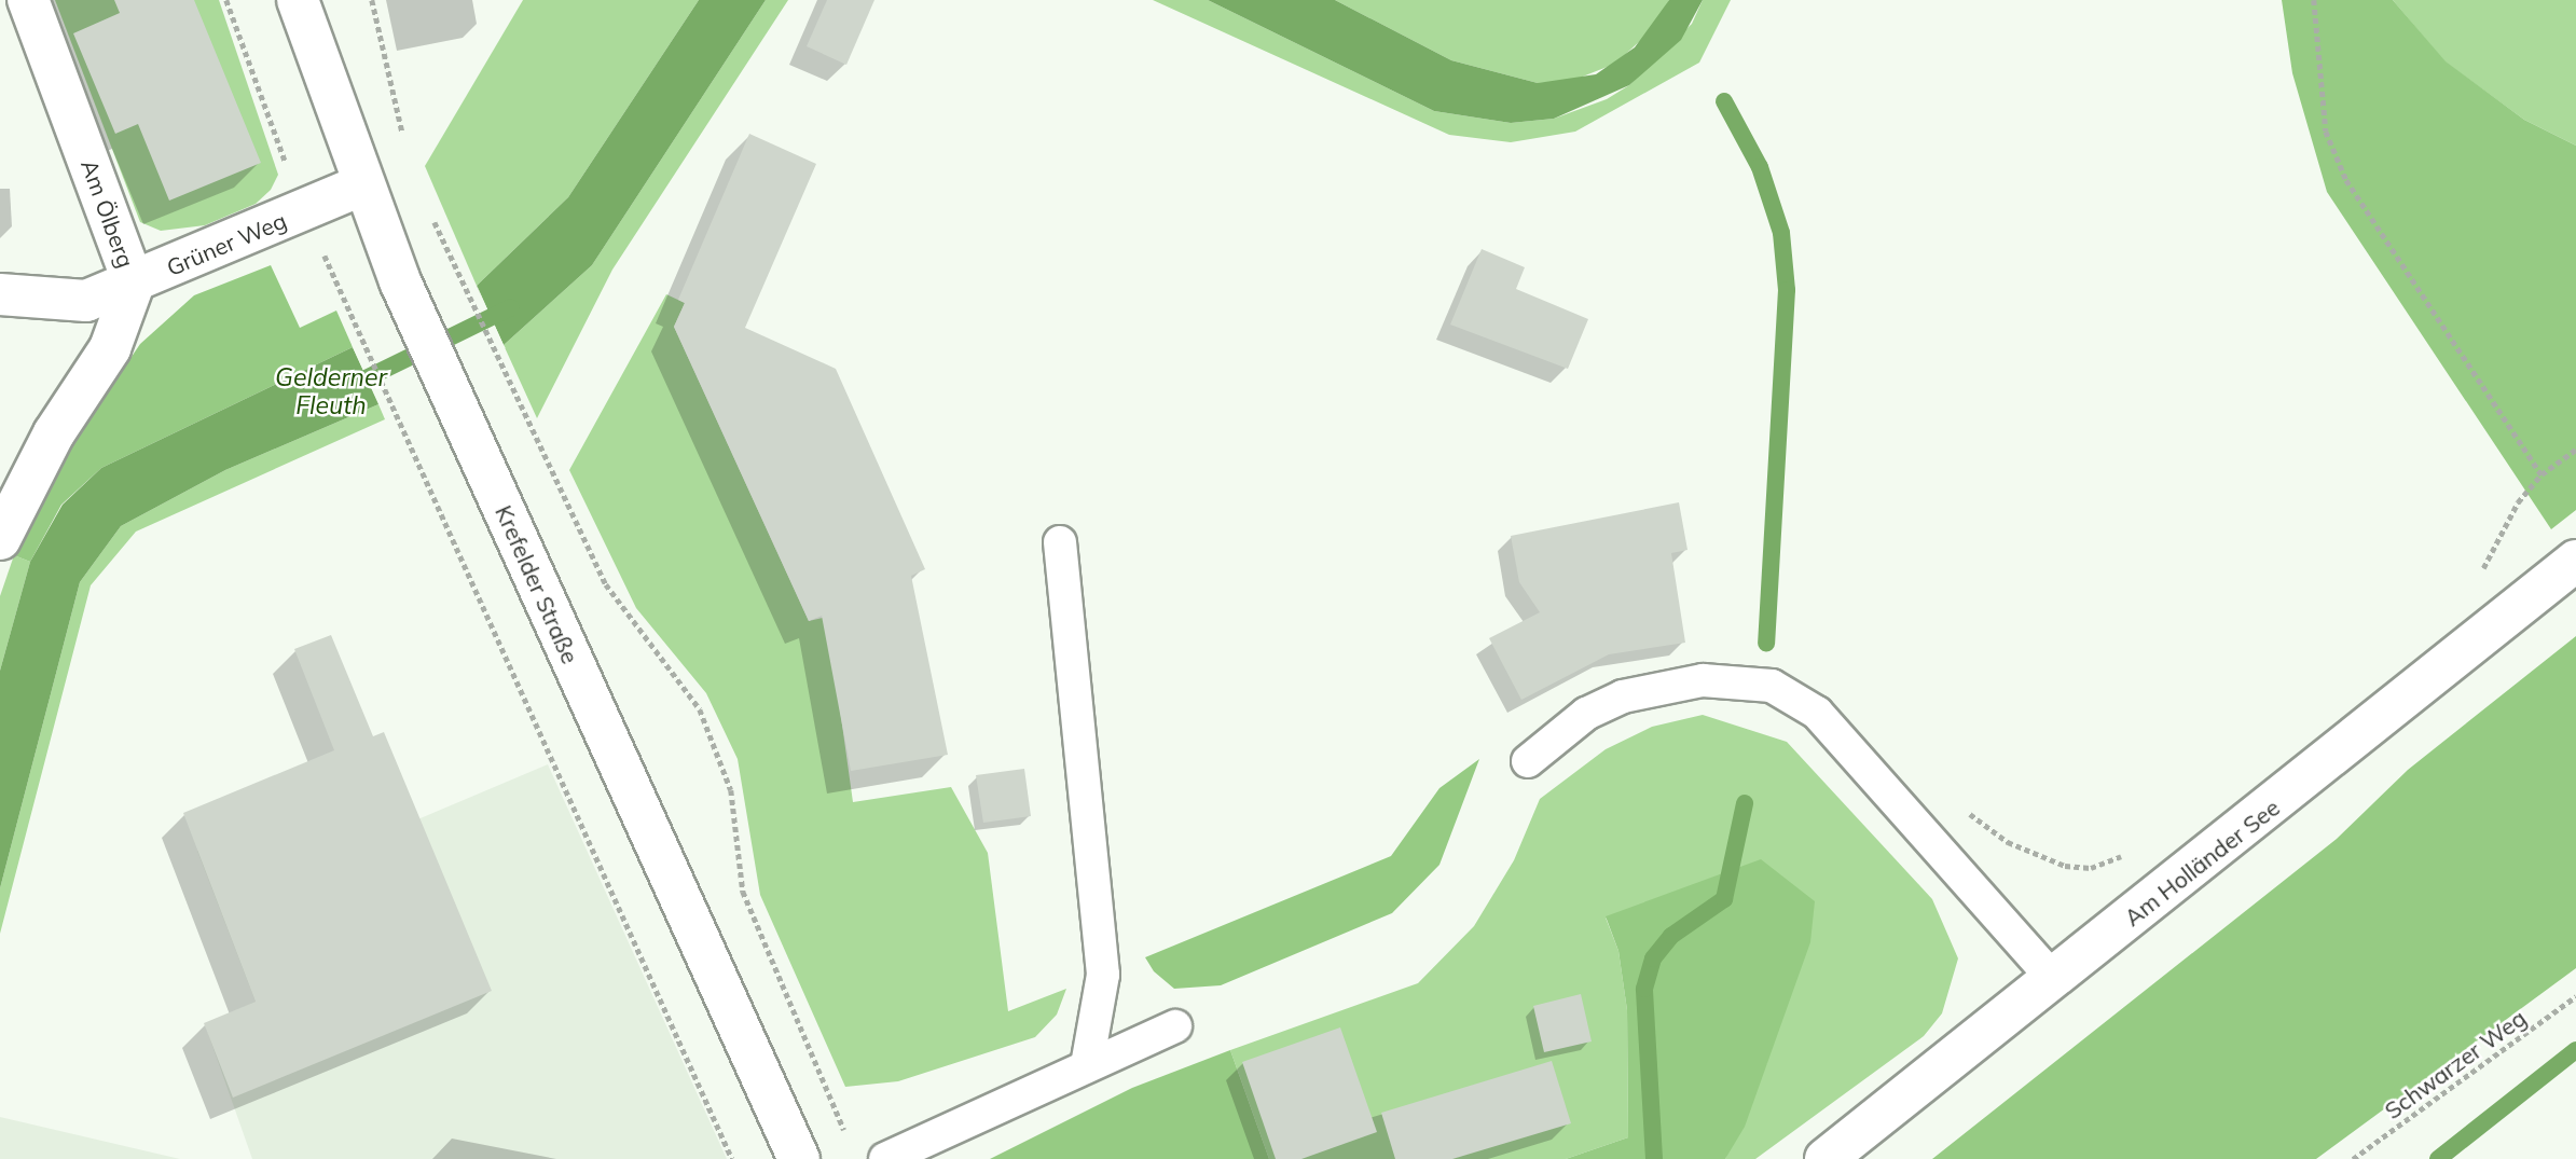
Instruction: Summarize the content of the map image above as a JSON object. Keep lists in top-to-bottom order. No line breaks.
{"streets":{"street":["Am Ölberg","Grüner Weg","Krefelder Straße","Am Holländer See"],"path":["Schwarzer Weg"]},"crossings":[["Am Ölberg","Grüner Weg"],["Grüner Weg","Krefelder Straße"]],"water":["Gelderner Fleuth"]}
